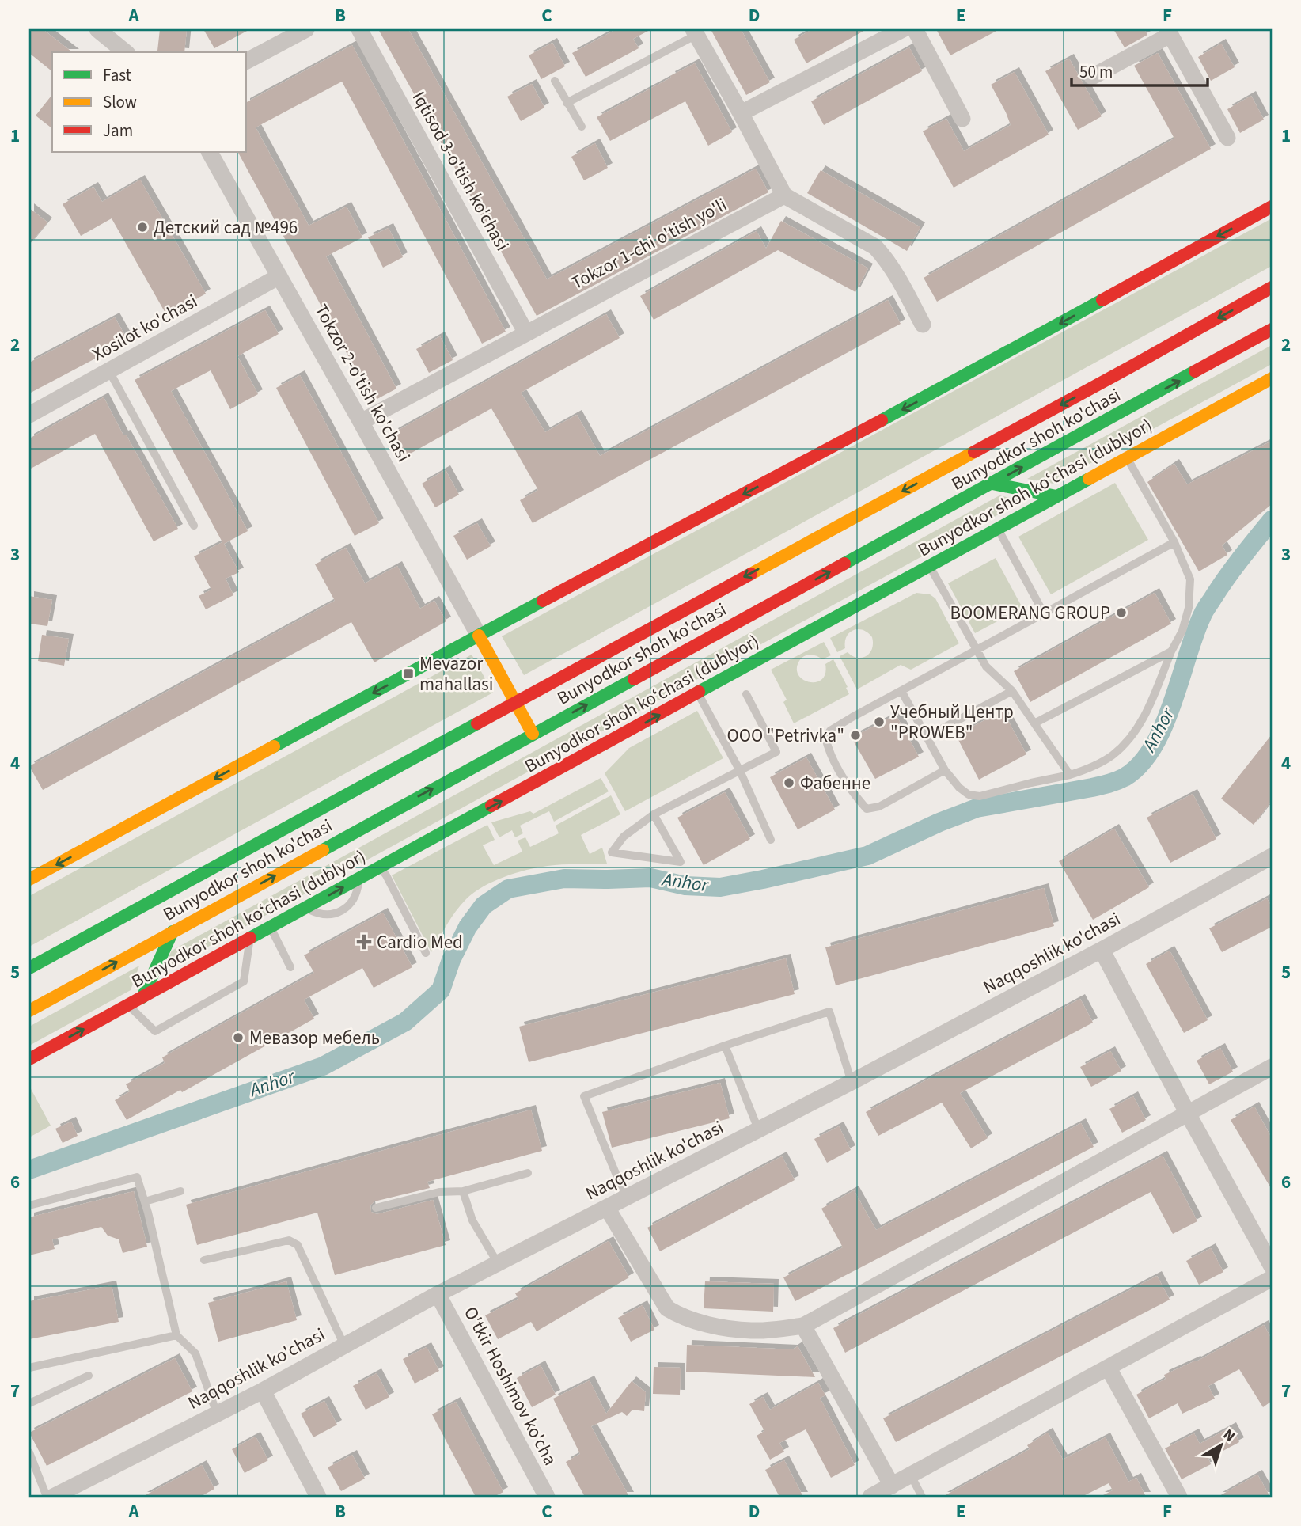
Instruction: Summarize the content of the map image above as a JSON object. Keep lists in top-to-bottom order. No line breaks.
{"streets":{"main road":["Bunyodkor shoh ko'chasi","Bunyodkor shoh koʻchasi (dublyor)"],"street":["Iqtisod 3-o'tish ko'chasi","Tokzor 1-chi o'tish yo'li","Xosilot ko'chasi","Tokzor 2-o'tish ko'chasi","Naqqoshlik ko'chasi","O'tkir Hoshimov ko'cha"]},"crossings":[["Iqtisod 3-o'tish ko'chasi","Tokzor 1-chi o'tish yo'li"],["Tokzor 1-chi o'tish yo'li","Tokzor 2-o'tish ko'chasi"],["Xosilot ko'chasi","Tokzor 2-o'tish ko'chasi"],["Naqqoshlik ko'chasi","O'tkir Hoshimov ko'cha"]],"one_way":["Bunyodkor shoh koʻchasi (dublyor)"],"water":["Anhor"],"places":{"other":["Детский сад №496","BOOMERANG GROUP","Учебный Центр \"PROWEB\"","ООО \"Petrivka\"","Фабенне","Мевазор мебель"],"transit":["Mevazor mahallasi"],"health":["Cardio Med"]},"legend":["Fast","Slow","Jam"],"scale_bar":"50 m","north":"top right","grid":{"columns":["A","B","C","D","E","F"],"rows":["1","2","3","4","5","6","7"]}}
